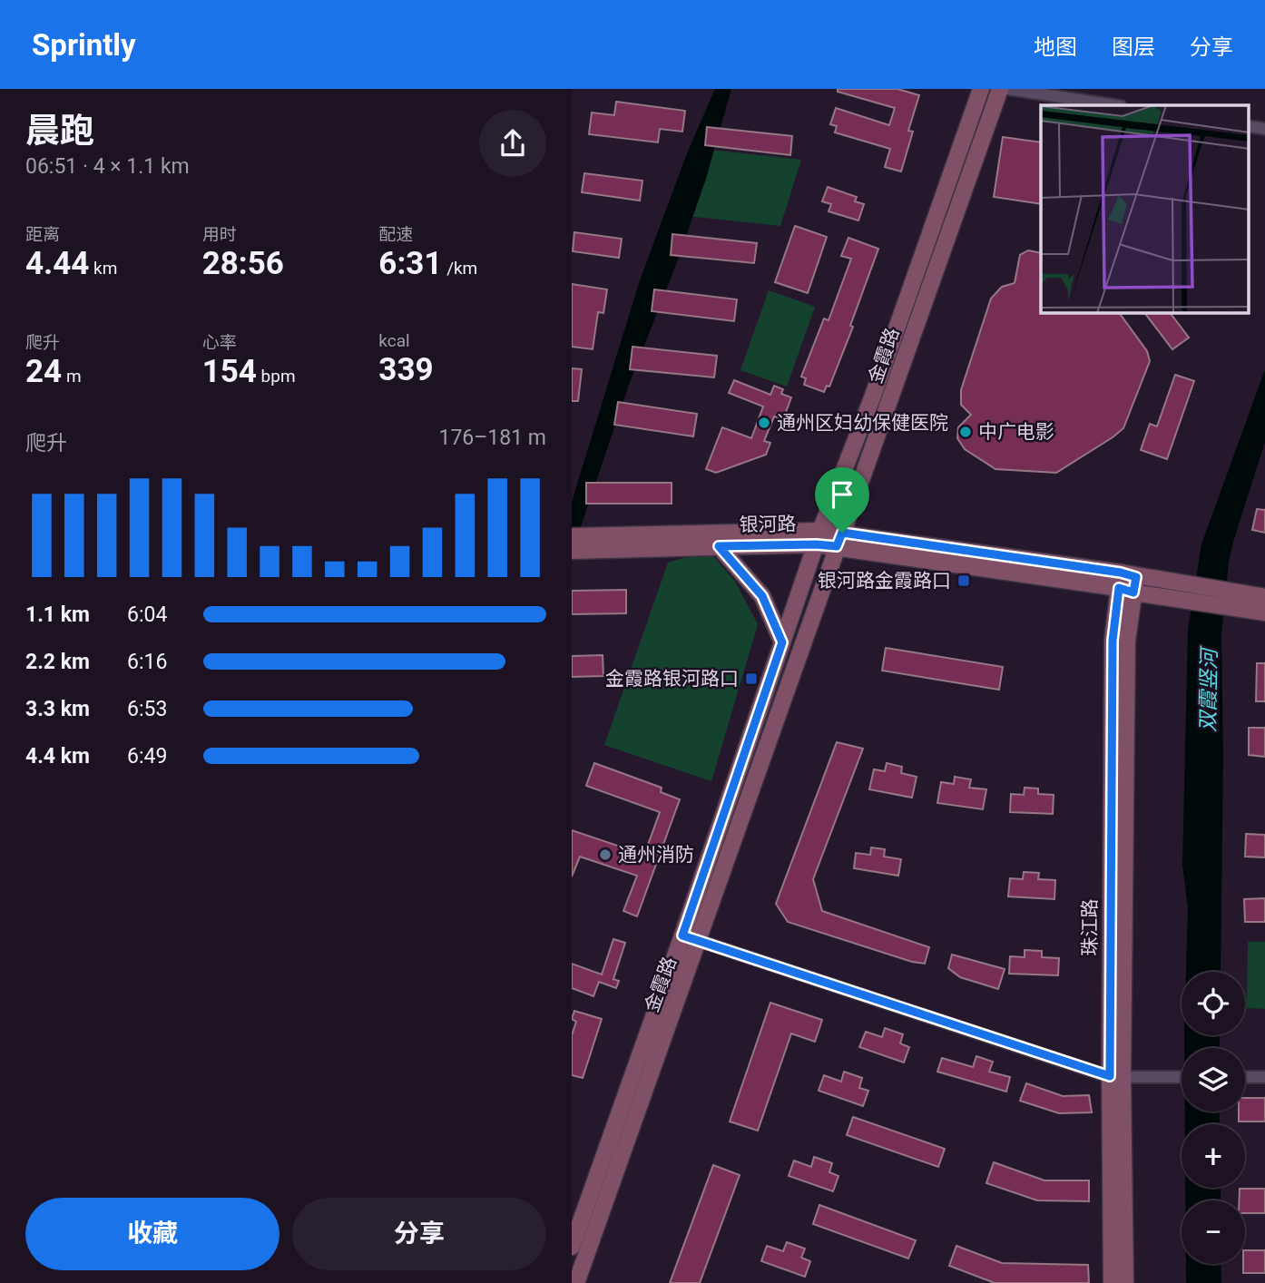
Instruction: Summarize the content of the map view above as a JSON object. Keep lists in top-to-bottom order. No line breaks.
{"streets":{"main road":["金霞路","银河路","珠江路"]},"crossings":[["金霞路","银河路"],["银河路","珠江路"]],"water":["双霞竖河"],"places":{"other":["通州区妇幼保健医院","中广电影","通州消防"],"transit":["银河路金霞路口","金霞路银河路口"]},"page":{"header":"Sprintly","nav":["地图","图层","分享"],"heading":["晨跑","06:51 · 4 × 1.1 km"],"stats":[["距离","4.44 km"],["用时","28:56"],["配速","6:31 /km"],["爬升","24 m"],["心率","154 bpm"],["kcal","339"]],"chart":["爬升","176–181 m"],"list":[{"name":"1.1 km","note":"6:04"},{"name":"2.2 km","note":"6:16"},{"name":"3.3 km","note":"6:53"},{"name":"4.4 km","note":"6:49"}],"map_buttons":["+","−"],"buttons":["收藏","分享"]}}
